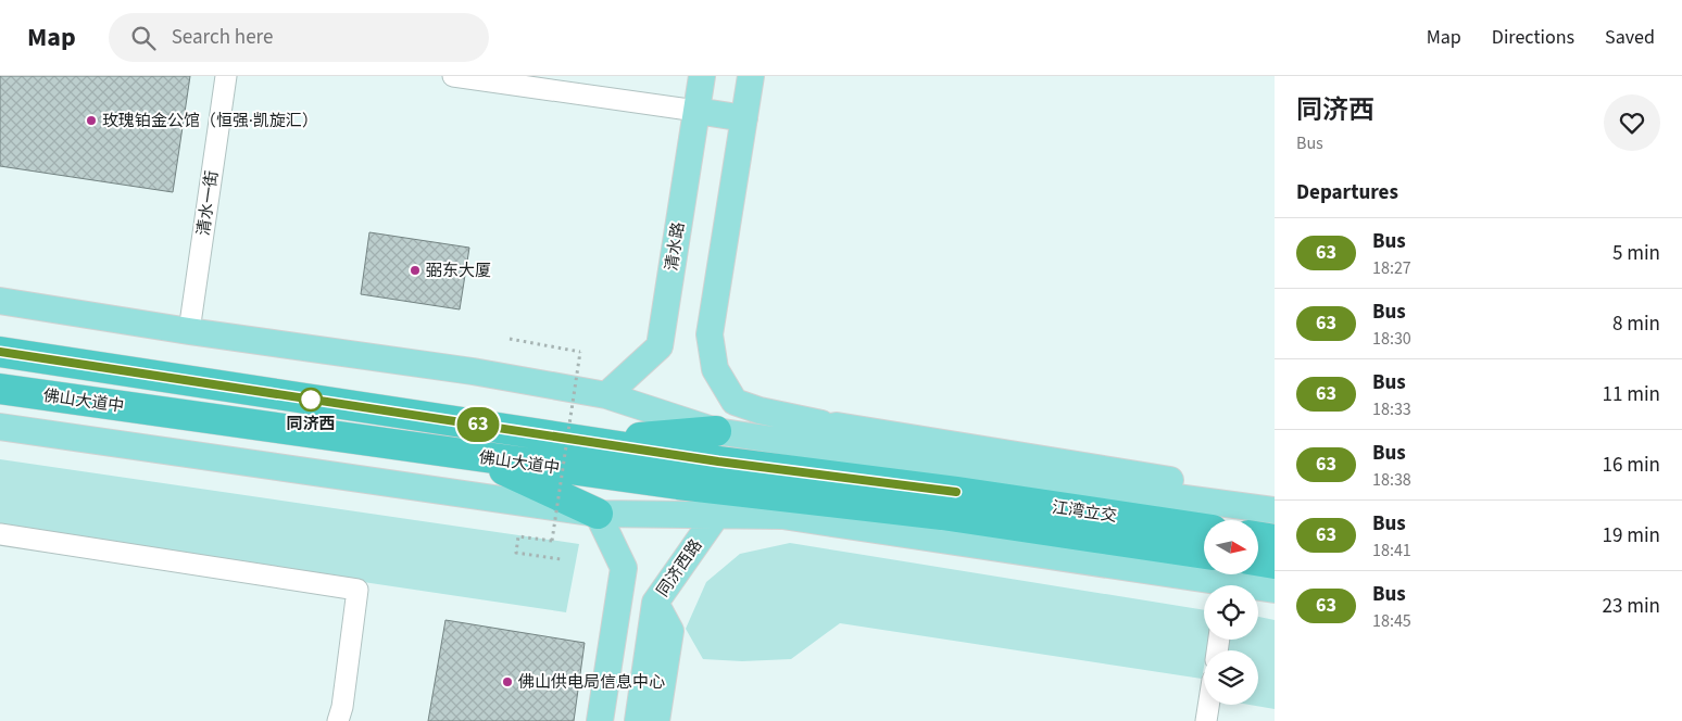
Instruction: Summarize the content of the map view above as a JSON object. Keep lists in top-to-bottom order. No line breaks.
{"streets":{"highway":["佛山大道中","江湾立交"],"main road":["清水路","同济西路"],"street":["清水一街"]},"crossings":[["佛山大道中","江湾立交"]],"places":["玫瑰铂金公馆（恒强·凯旋汇）","弼东大厦","同济西","佛山供电局信息中心"],"lines":["bus line 63"],"north":"right","page":{"header":"Map","search":"Search here","nav":["Map","Directions","Saved"],"on_map":"63","heading":[["同济西","Bus"],"Departures"],"list":[{"mark":"63","name":"Bus","note":"18:27","value":"5 min"},{"mark":"63","name":"Bus","note":"18:30","value":"8 min"},{"mark":"63","name":"Bus","note":"18:33","value":"11 min"},{"mark":"63","name":"Bus","note":"18:38","value":"16 min"},{"mark":"63","name":"Bus","note":"18:41","value":"19 min"},{"mark":"63","name":"Bus","note":"18:45","value":"23 min"}]}}
